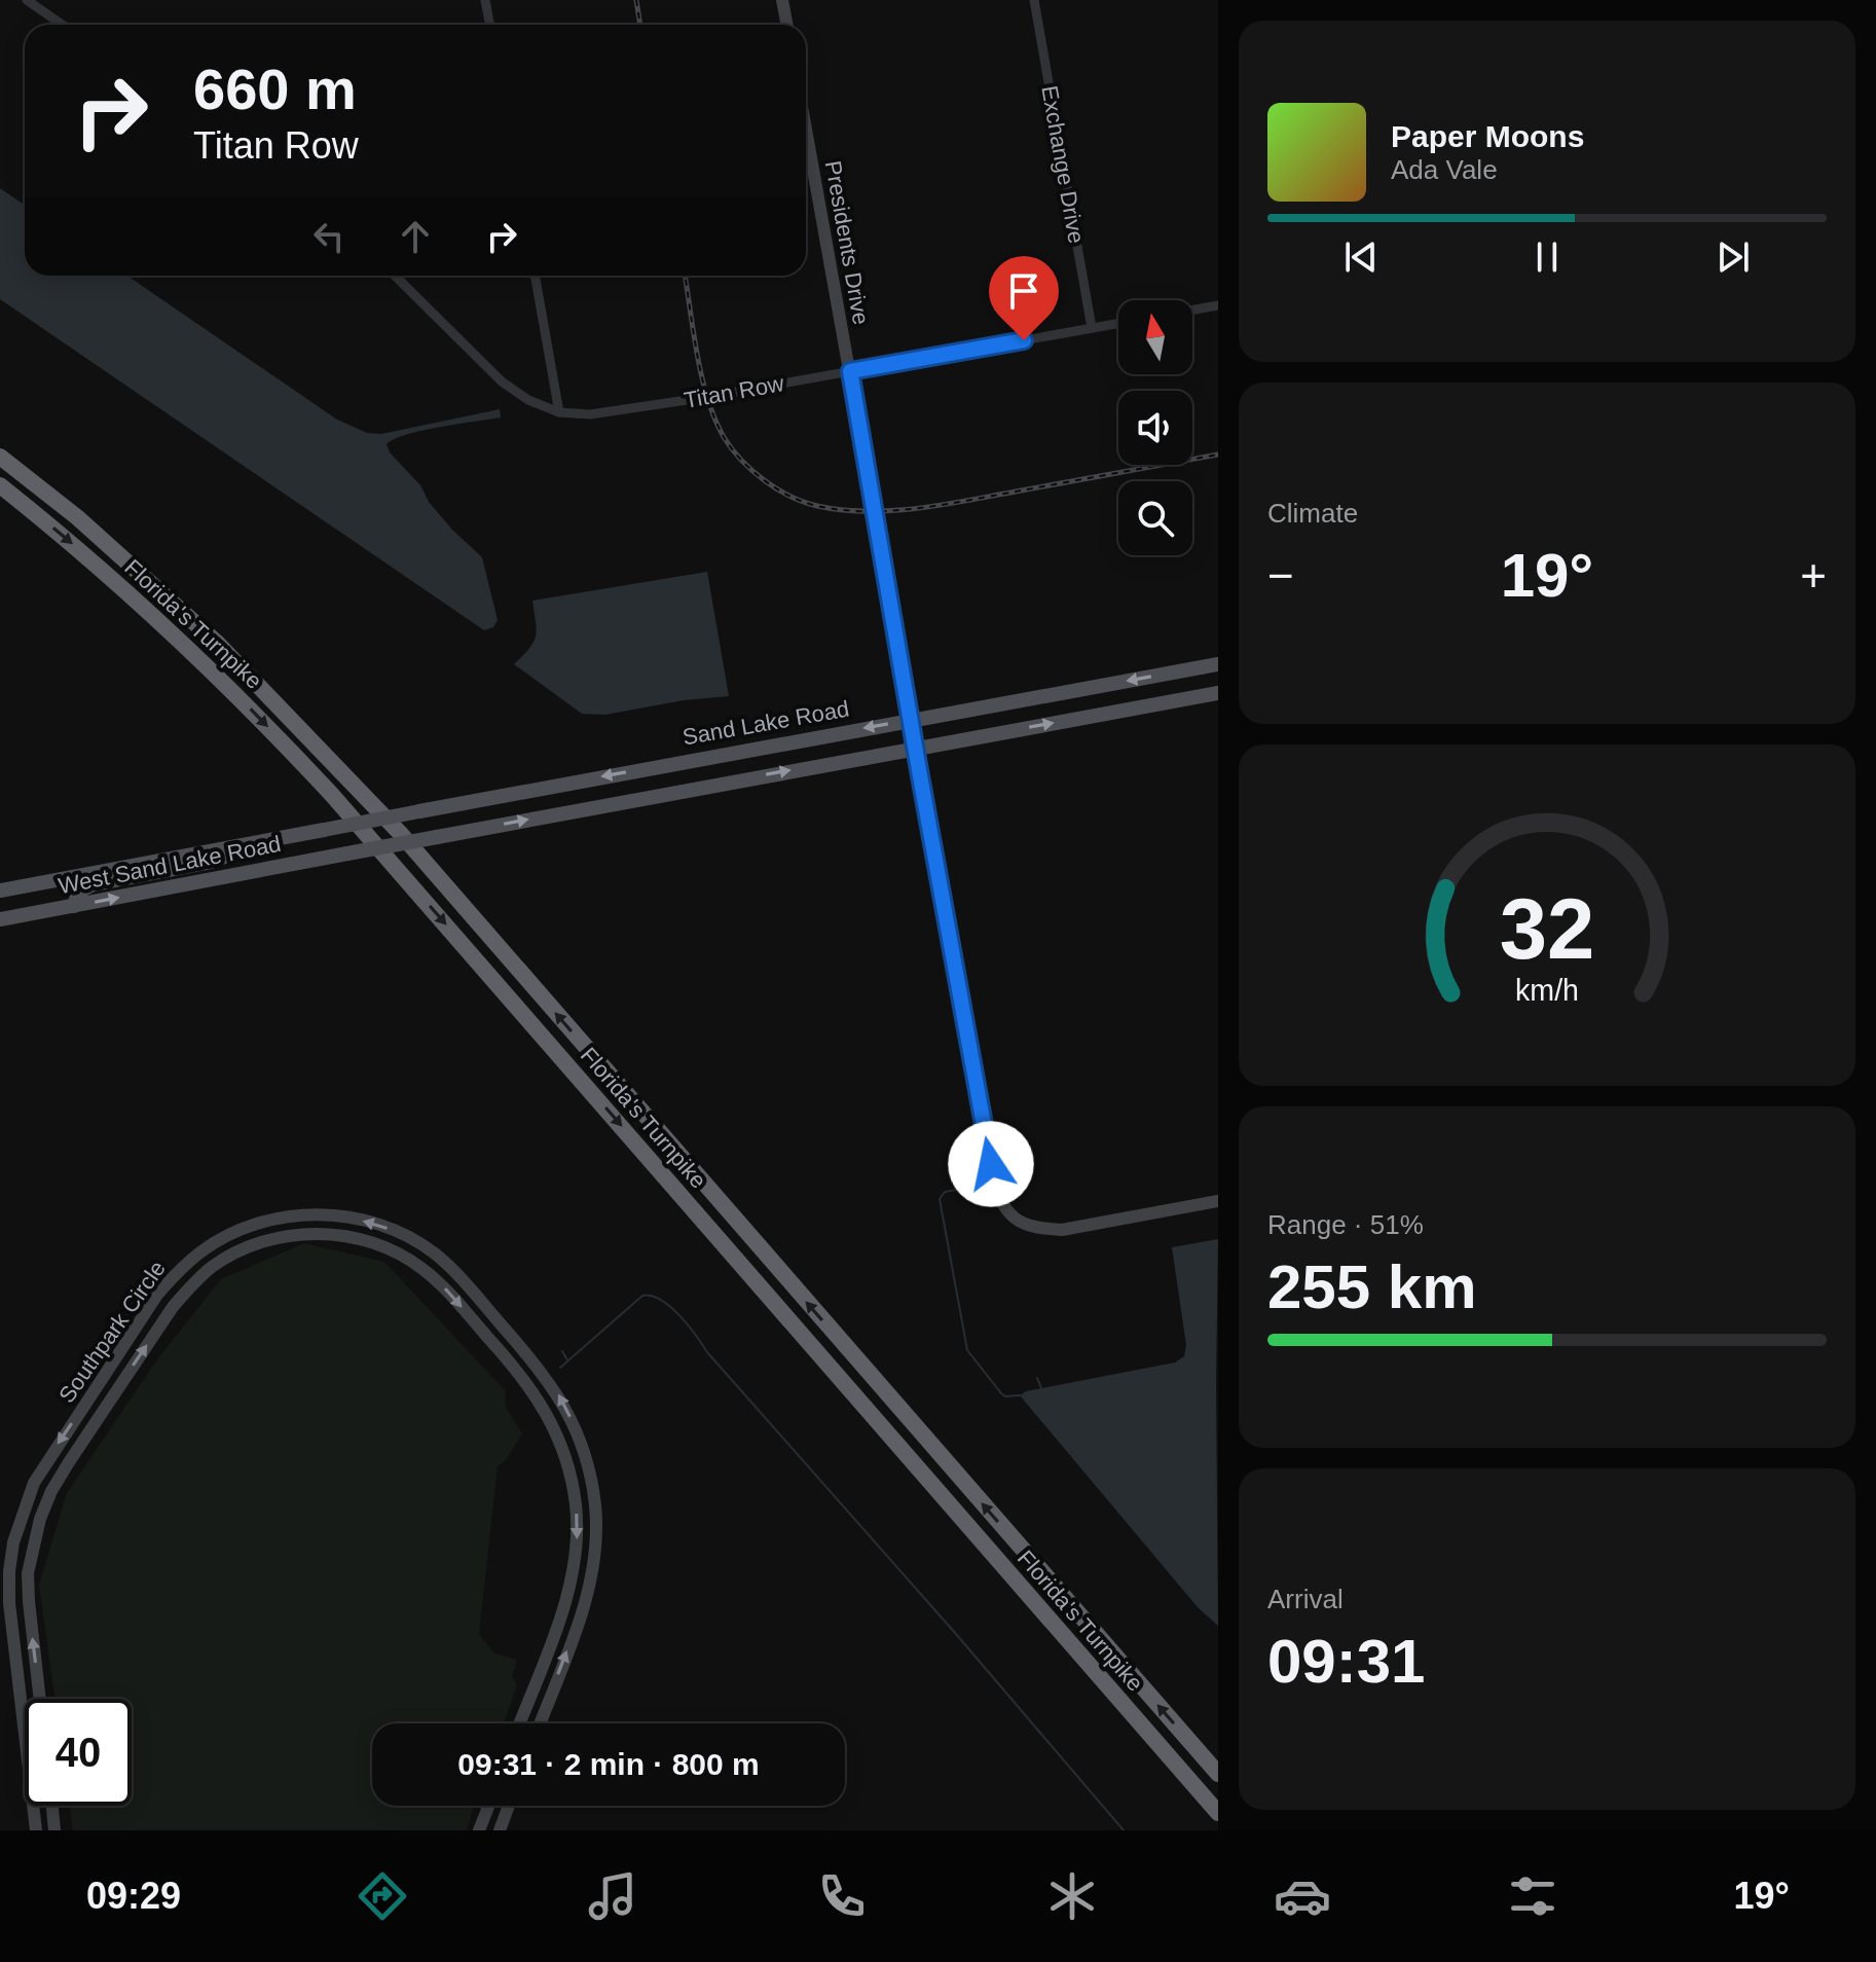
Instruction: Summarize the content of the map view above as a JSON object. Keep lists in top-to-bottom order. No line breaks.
{"streets":{"highway":["Florida's Turnpike"],"main road":["Sand Lake Road","West Sand Lake Road"],"street":["Exchange Drive","Presidents Drive","Titan Row","Southpark Circle"]},"crossings":[["Exchange Drive","Titan Row"],["Presidents Drive","Titan Row"],["Presidents Drive","Sand Lake Road"],["Presidents Drive","West Sand Lake Road"],["Sand Lake Road","West Sand Lake Road"]],"north":"top","page":{"turn":["660 m","Titan Row"],"song":["Paper Moons","Ada Vale"],"tile":["Climate",["Range · 51%","255 km"],["Arrival","09:31"]],"heat":["−","19°","+"],"limit":"40","trip":"09:31 · 2 min · 800 m","tabs":["09:29","19°"],"gauge":["32","km/h"]}}
